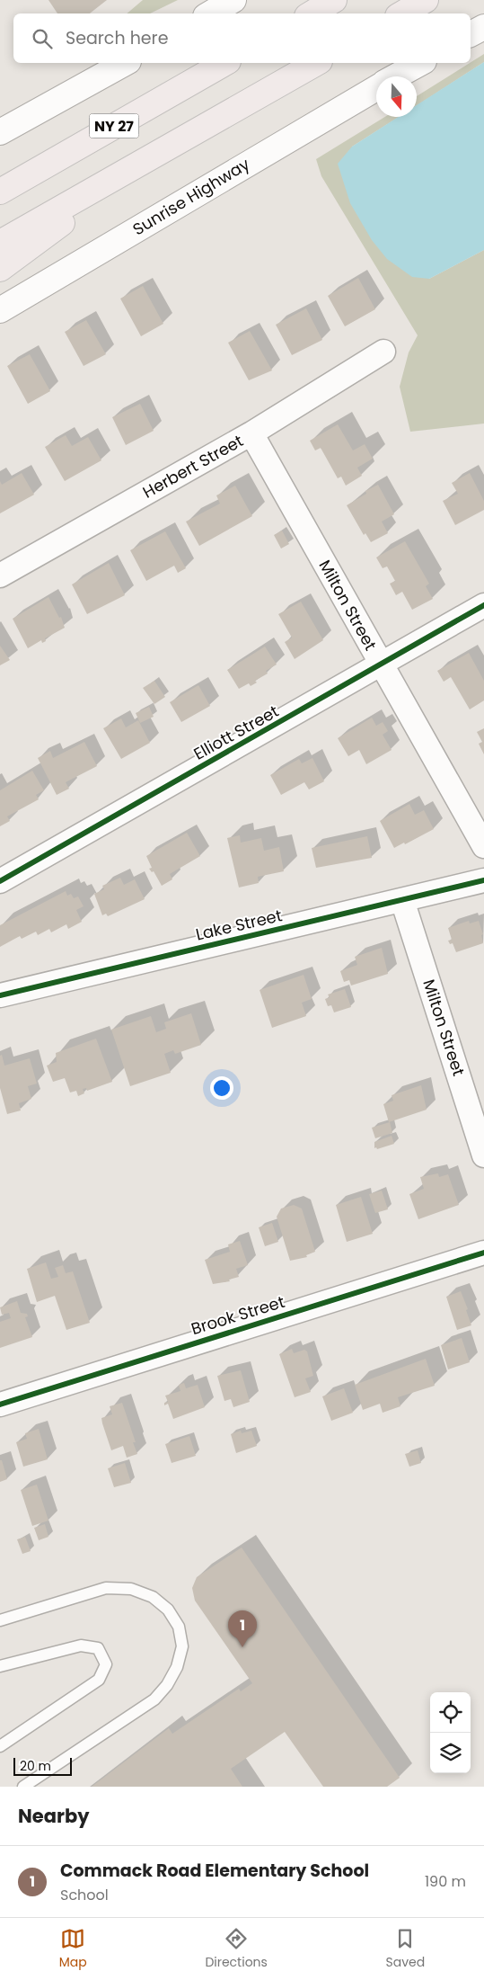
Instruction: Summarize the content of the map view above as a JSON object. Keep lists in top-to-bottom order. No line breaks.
{"streets":{"highway":["NY 27"],"main road":["Sunrise Highway"],"street":["Herbert Street","Milton Street","Elliott Street","Lake Street","Brook Street"]},"crossings":[["Herbert Street","Milton Street"],["Milton Street","Elliott Street"],["Milton Street","Lake Street"]],"scale_bar":"20 m","north":"bottom","page":{"search":"Search here","pins":"1","scale":"20 m","heading":"Nearby","list":[{"mark":"1","name":"Commack Road Elementary School","note":"School","value":"190 m"}],"nav":["Map","Directions","Saved"]}}
